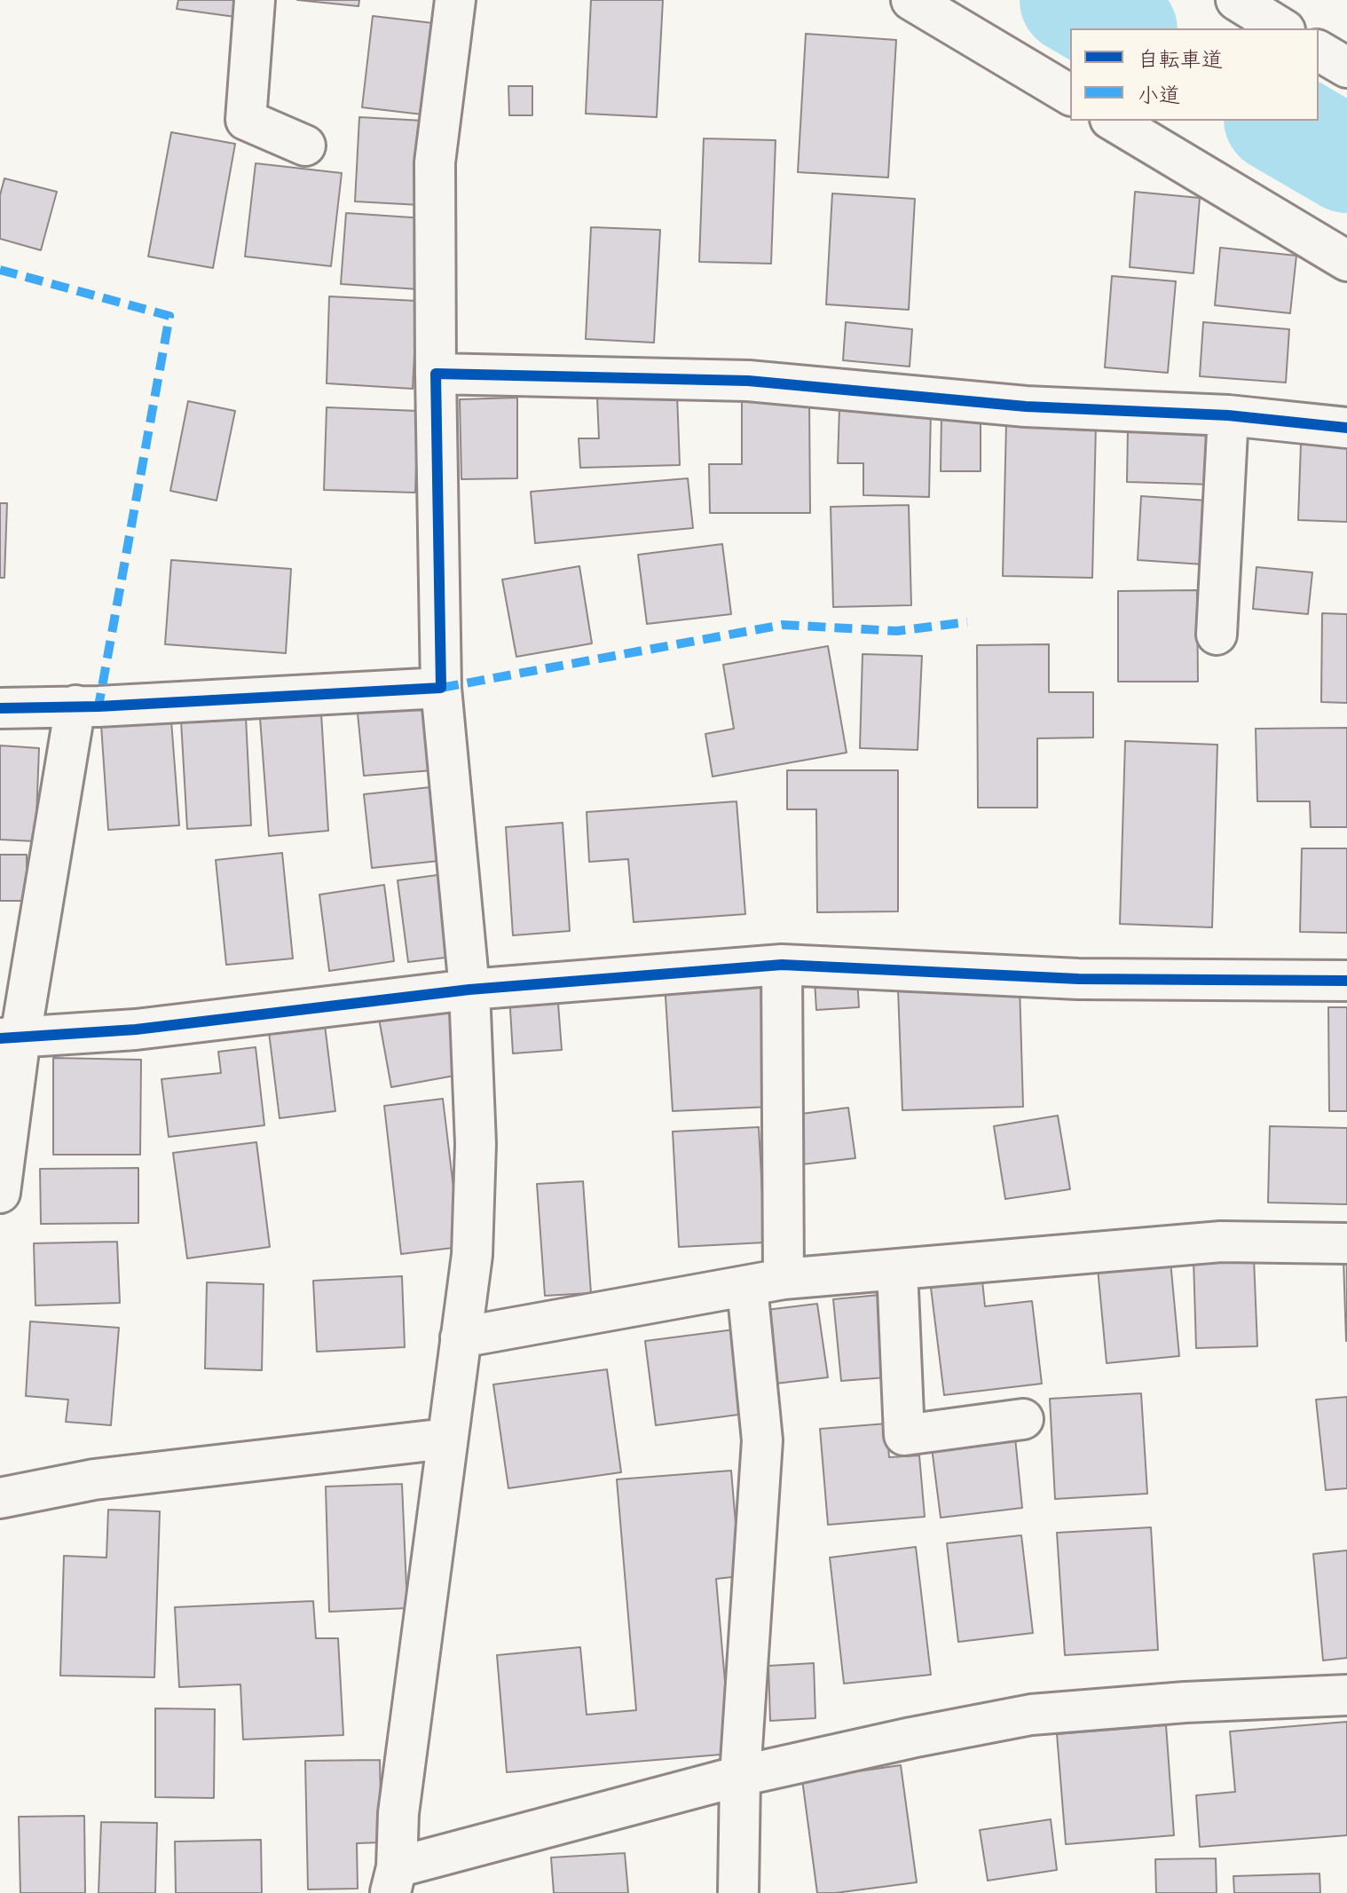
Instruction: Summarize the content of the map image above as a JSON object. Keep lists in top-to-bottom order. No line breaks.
{"legend":["自転車道","小道"]}
